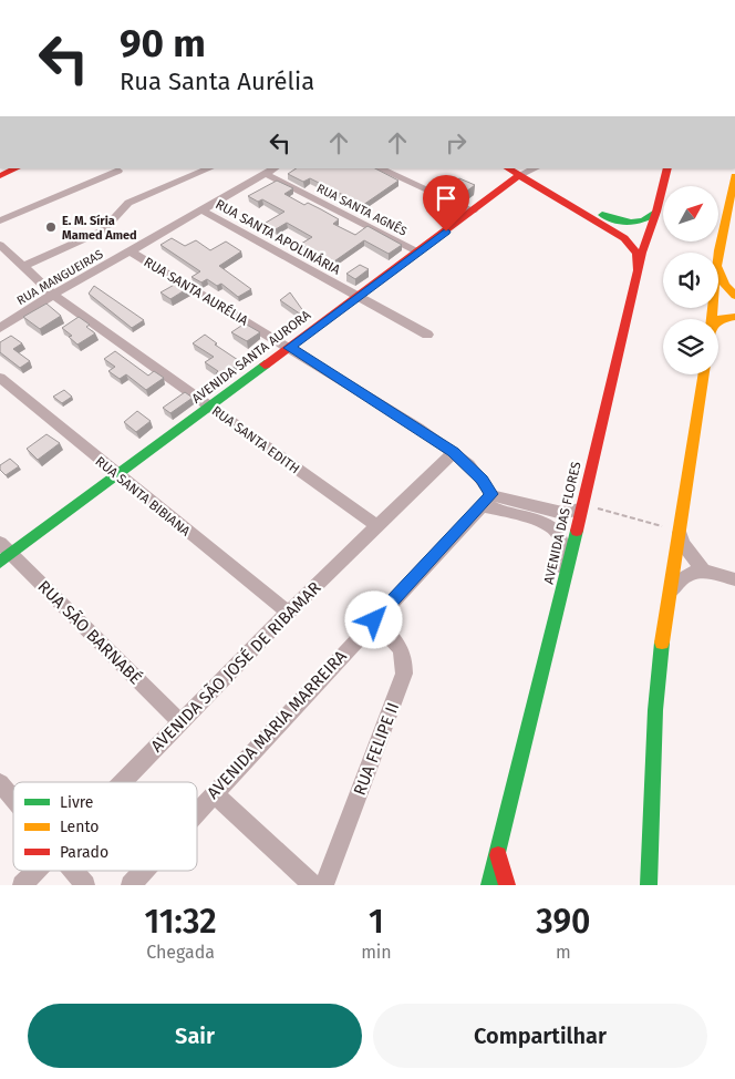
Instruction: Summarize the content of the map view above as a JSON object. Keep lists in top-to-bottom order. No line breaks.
{"streets":{"main road":["AVENIDA SANTA AURORA","AVENIDA DAS FLORES"],"street":["RUA SANTA AGNÊS","RUA SANTA APOLINÁRIA","RUA MANGUEIRAS","RUA SANTA AURÉLIA","RUA SANTA EDITH","RUA SANTA BIBIANA","RUA SÃO BARNABÉ","AVENIDA SÃO JOSÉ DE RIBAMAR","AVENIDA MARIA MARREIRA","RUA FELIPE II"]},"crossings":[["RUA SANTA AGNÊS","RUA MANGUEIRAS"],["RUA SANTA AGNÊS","AVENIDA SANTA AURORA"],["RUA SANTA APOLINÁRIA","RUA MANGUEIRAS"],["RUA SANTA APOLINÁRIA","AVENIDA SANTA AURORA"],["RUA MANGUEIRAS","RUA SANTA AURÉLIA"],["RUA MANGUEIRAS","RUA SANTA EDITH"],["RUA SANTA AURÉLIA","AVENIDA SANTA AURORA"],["RUA SANTA AURÉLIA","AVENIDA SÃO JOSÉ DE RIBAMAR"],["RUA SANTA AURÉLIA","AVENIDA MARIA MARREIRA"],["AVENIDA SANTA AURORA","RUA SANTA EDITH"],["AVENIDA SANTA AURORA","RUA SANTA BIBIANA"],["AVENIDA SANTA AURORA","RUA SÃO BARNABÉ"],["RUA SANTA EDITH","AVENIDA SÃO JOSÉ DE RIBAMAR"],["RUA SANTA BIBIANA","AVENIDA SÃO JOSÉ DE RIBAMAR"],["RUA SÃO BARNABÉ","AVENIDA SÃO JOSÉ DE RIBAMAR"],["AVENIDA MARIA MARREIRA","RUA FELIPE II"]],"places":["E. M. Síria Mamed Amed"],"legend":["Livre","Lento","Parado"],"north":"top right","page":{"turn":["90 m","Rua Santa Aurélia"],"eta":["11:32","Chegada","1","min","390","m"],"buttons":["Sair","Compartilhar"]}}
